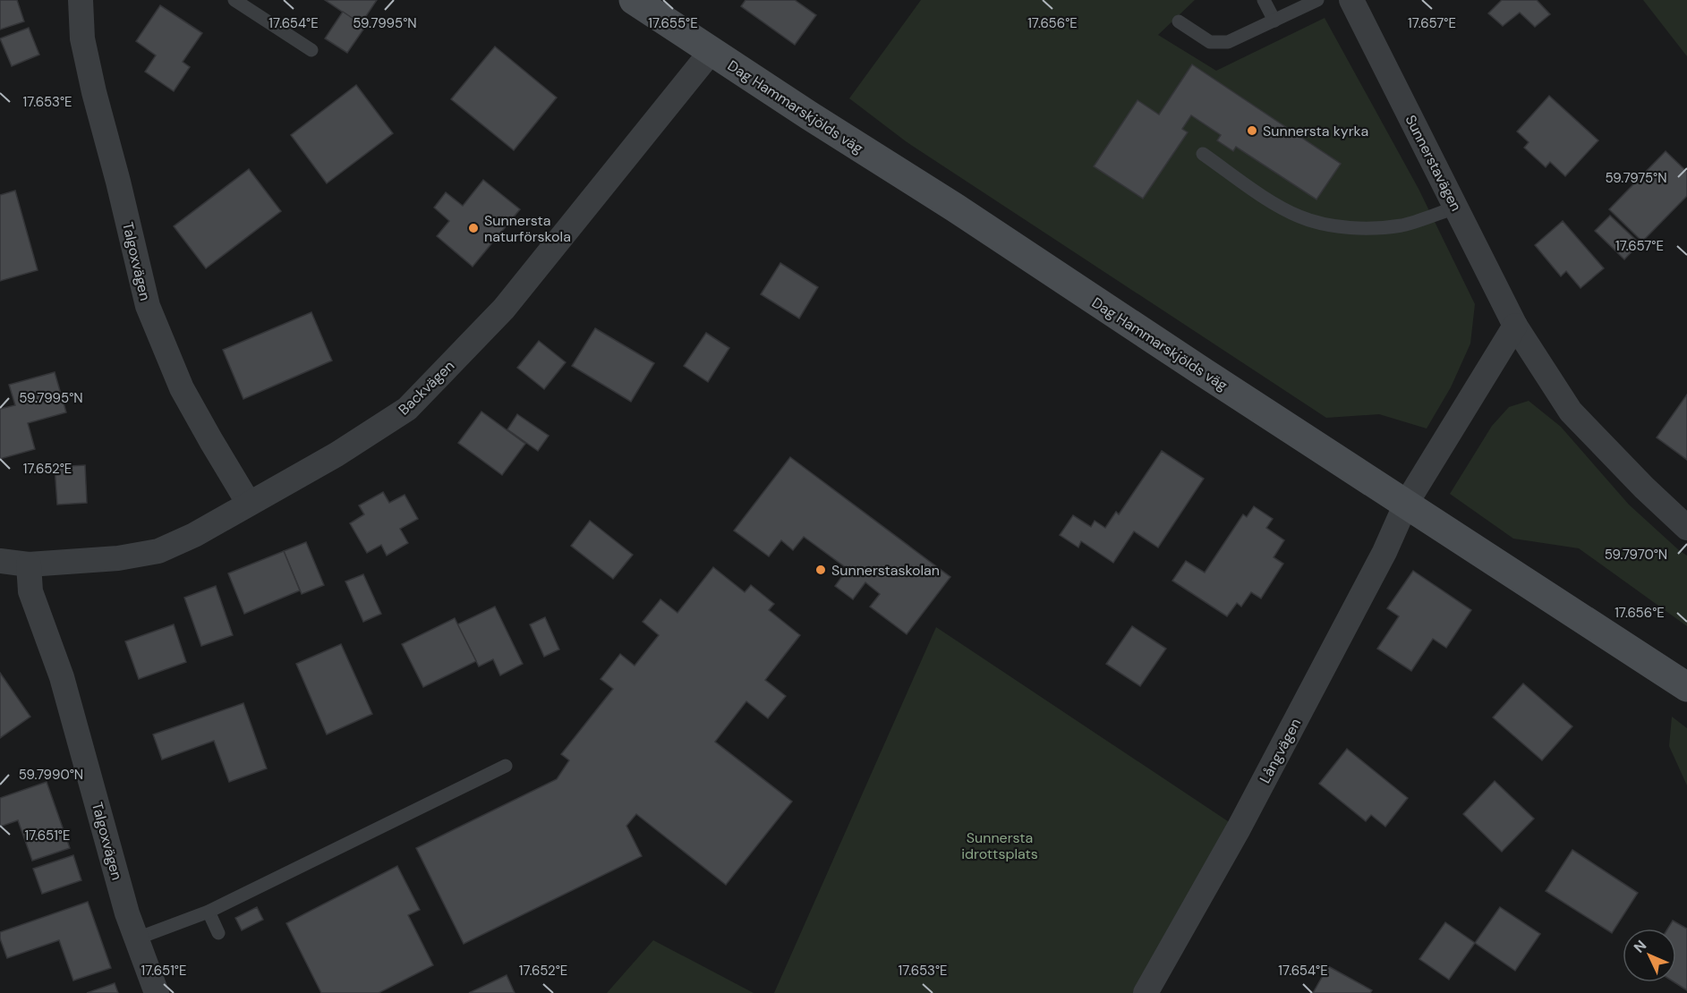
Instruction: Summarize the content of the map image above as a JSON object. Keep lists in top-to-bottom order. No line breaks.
{"streets":{"main road":["Dag Hammarskjölds väg"],"street":["Sunnerstavägen","Talgoxvägen","Backvägen","Långvägen"]},"crossings":[["Dag Hammarskjölds väg","Backvägen"],["Dag Hammarskjölds väg","Långvägen"],["Talgoxvägen","Backvägen"]],"parks":["Sunnersta idrottsplats"],"places":["Sunnersta kyrka","Sunnersta naturförskola","Sunnerstaskolan"],"north":"top left","coordinates":["17.654°E","17.655°E","17.656°E","17.657°E","59.7995°N","17.653°E","59.7975°N","17.652°E","59.7970°N","59.7990°N","17.651°E"]}
